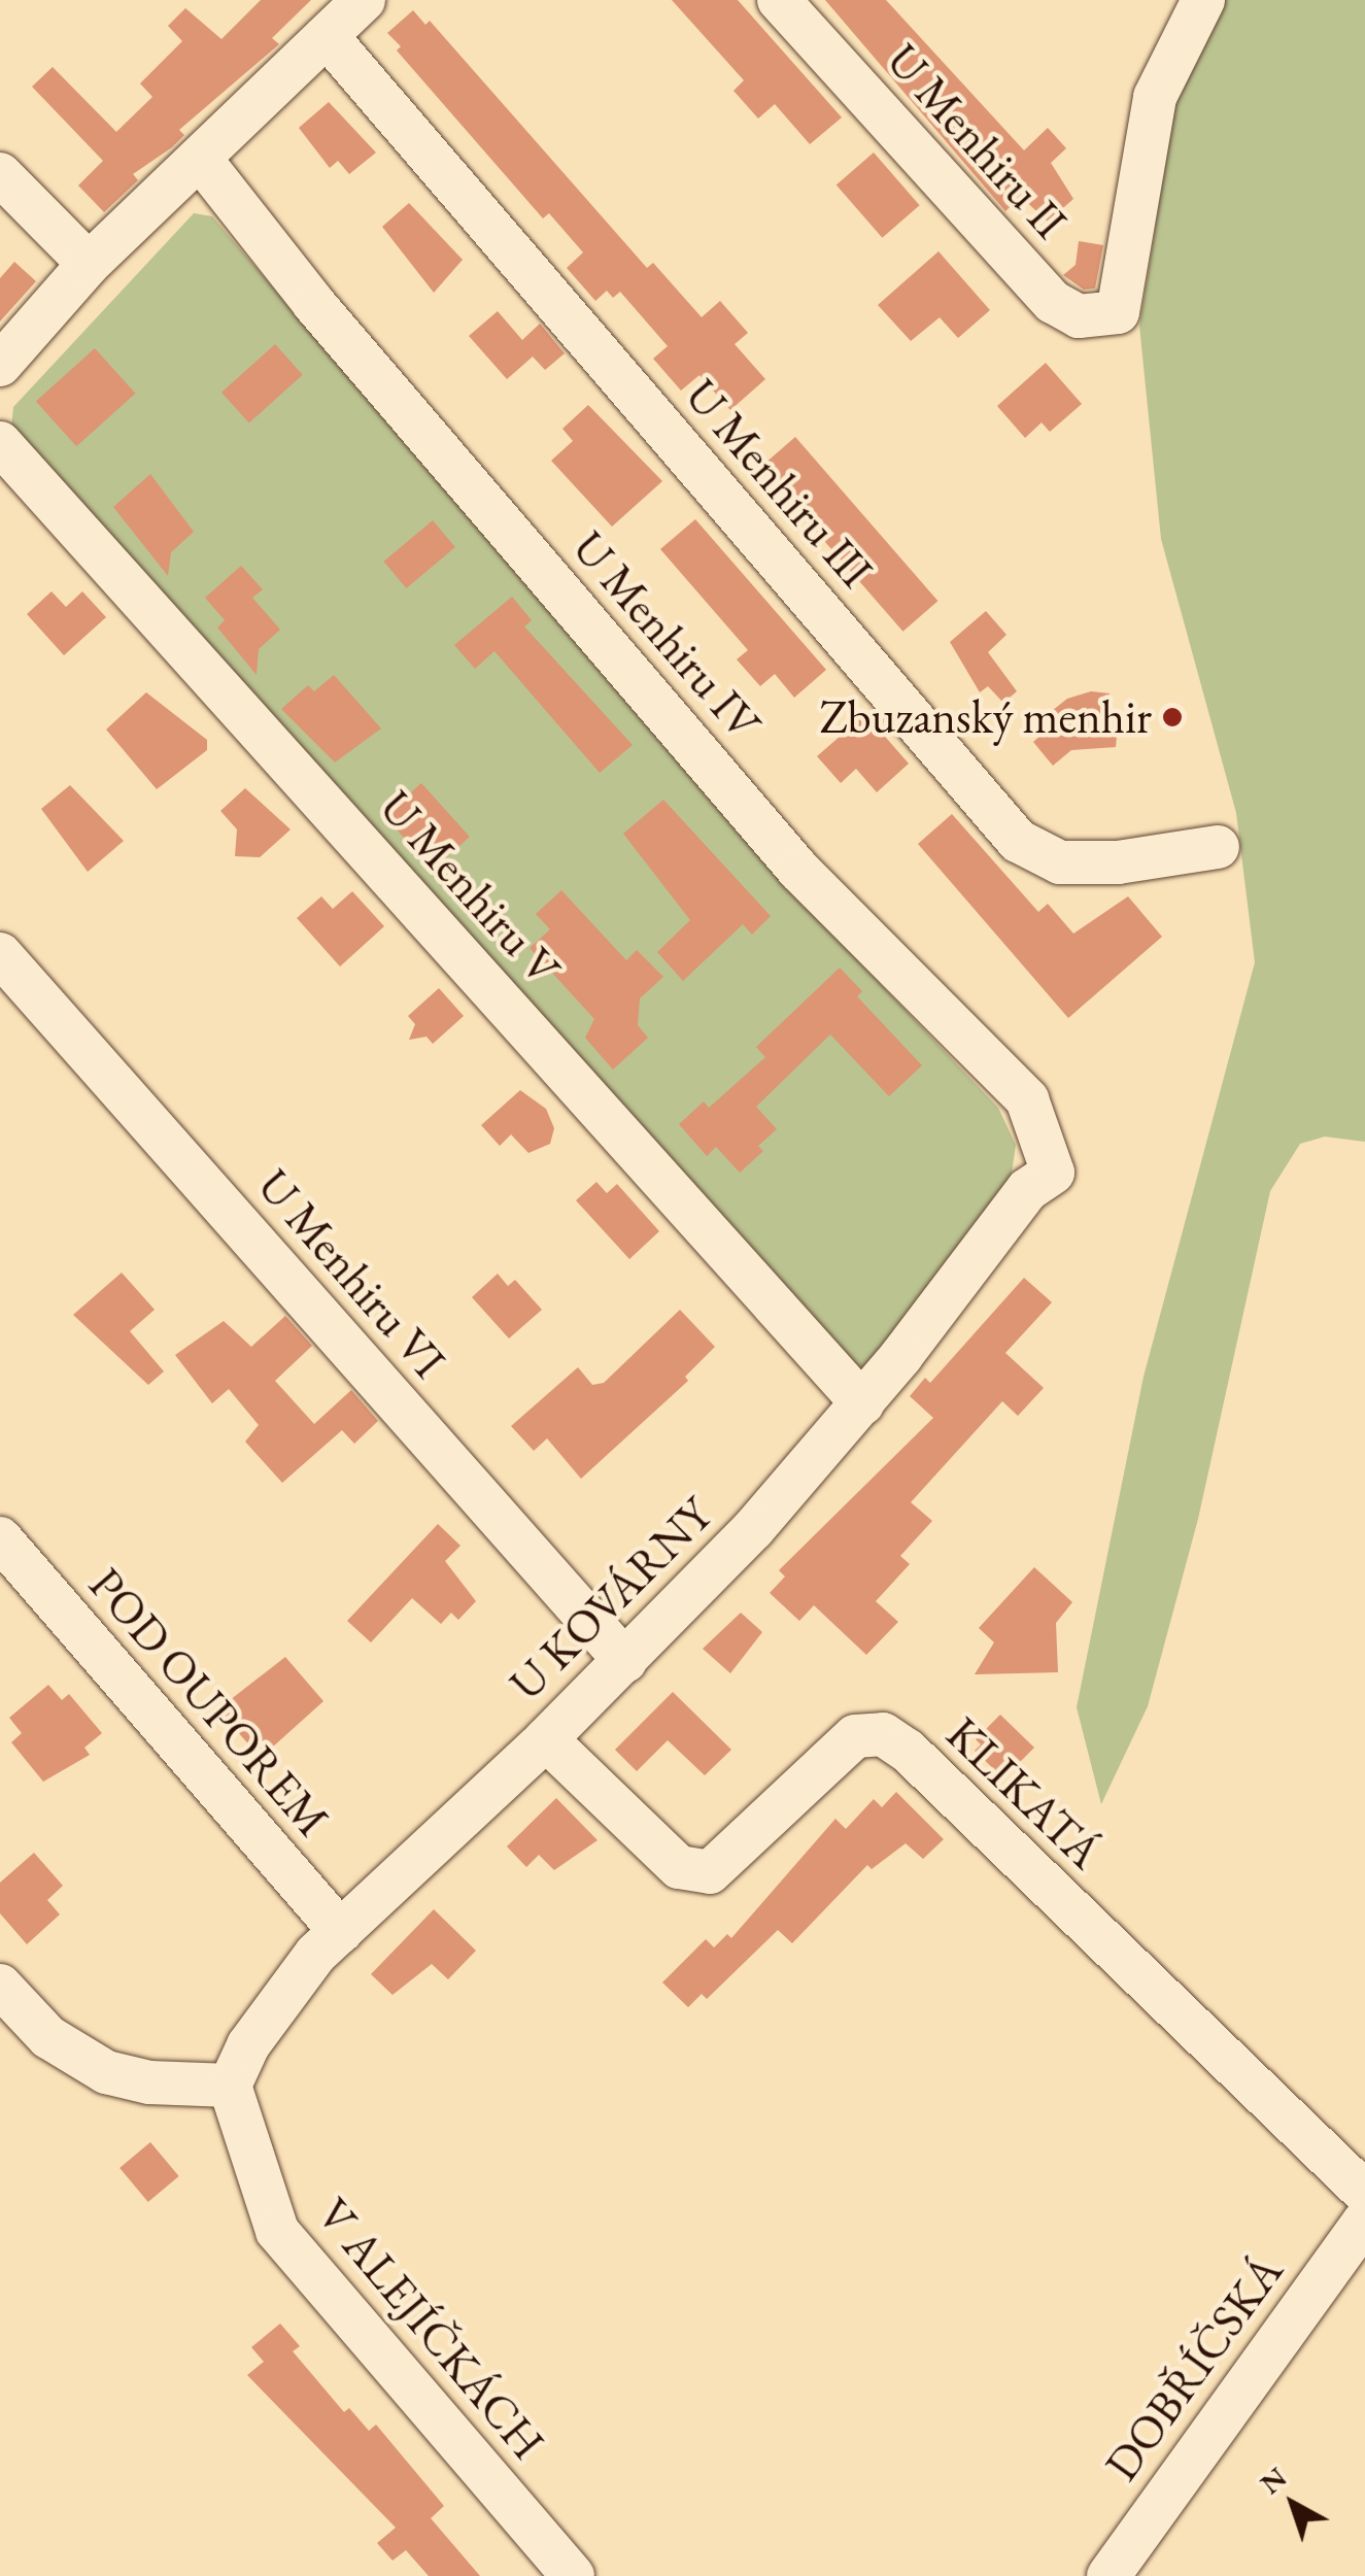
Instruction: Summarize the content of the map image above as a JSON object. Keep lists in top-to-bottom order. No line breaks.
{"streets":{"street":["U Menhiru Ⅱ","U Menhiru Ⅲ","U Menhiru Ⅳ","U Menhiru Ⅴ","U Menhiru Ⅵ","U KOVÁRNY","POD OUPOREM","KLIKATÁ","V ALEJÍČKÁCH","DOBŘÍČSKÁ"]},"crossings":[["U Menhiru Ⅳ","U KOVÁRNY"],["U Menhiru Ⅴ","U KOVÁRNY"],["U Menhiru Ⅵ","U KOVÁRNY"],["U KOVÁRNY","POD OUPOREM"],["U KOVÁRNY","KLIKATÁ"],["U KOVÁRNY","V ALEJÍČKÁCH"]],"places":["Zbuzanský menhir"],"north":"top left"}
